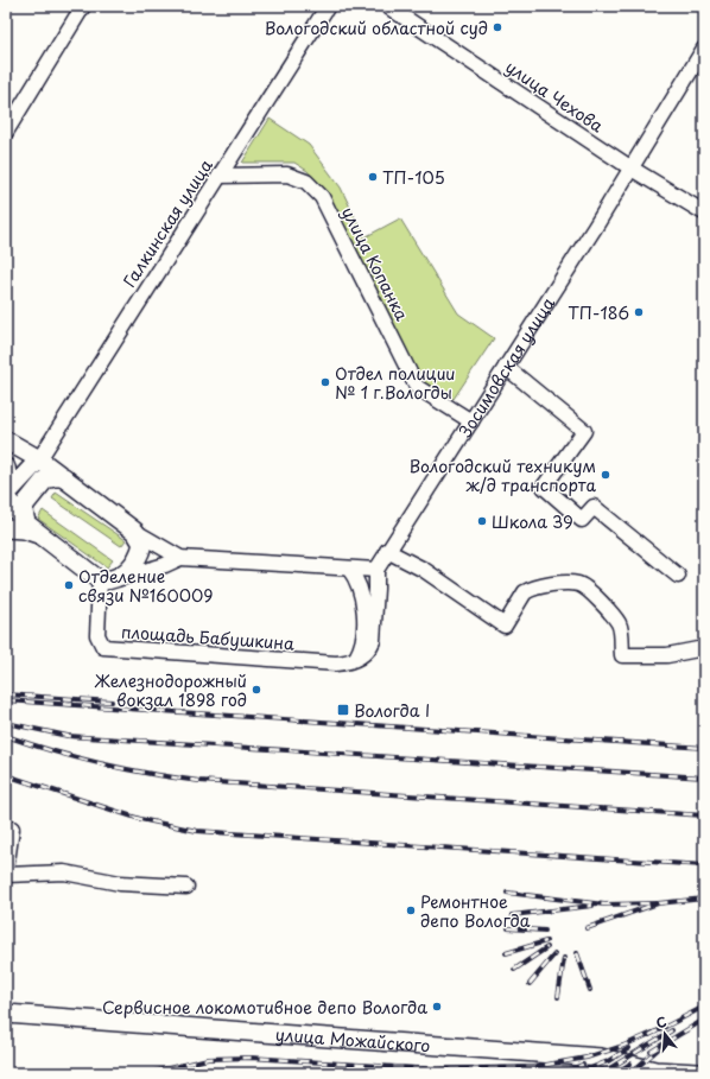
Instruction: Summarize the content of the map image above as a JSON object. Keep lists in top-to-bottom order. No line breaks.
{"streets":{"main road":["улица Можайского"],"street":["улица Чехова","Галкинская улица","улица Копанка","Зосимовская улица","площадь Бабушкина"]},"crossings":[["улица Чехова","Зосимовская улица"],["Галкинская улица","улица Копанка"],["улица Копанка","Зосимовская улица"]],"places":{"other":["Вологодский областной суд","ТП-105","ТП-186","Отдел полиции № 1 г.Вологды","Вологодский техникум ж/д транспорта","Школа 39","Отделение связи №160009","Железнодорожный вокзал 1898 год","Ремонтное депо Вологда","Сервисное локомотивное депо Вологда"],"transit":["Вологда I"]},"north":"top"}
